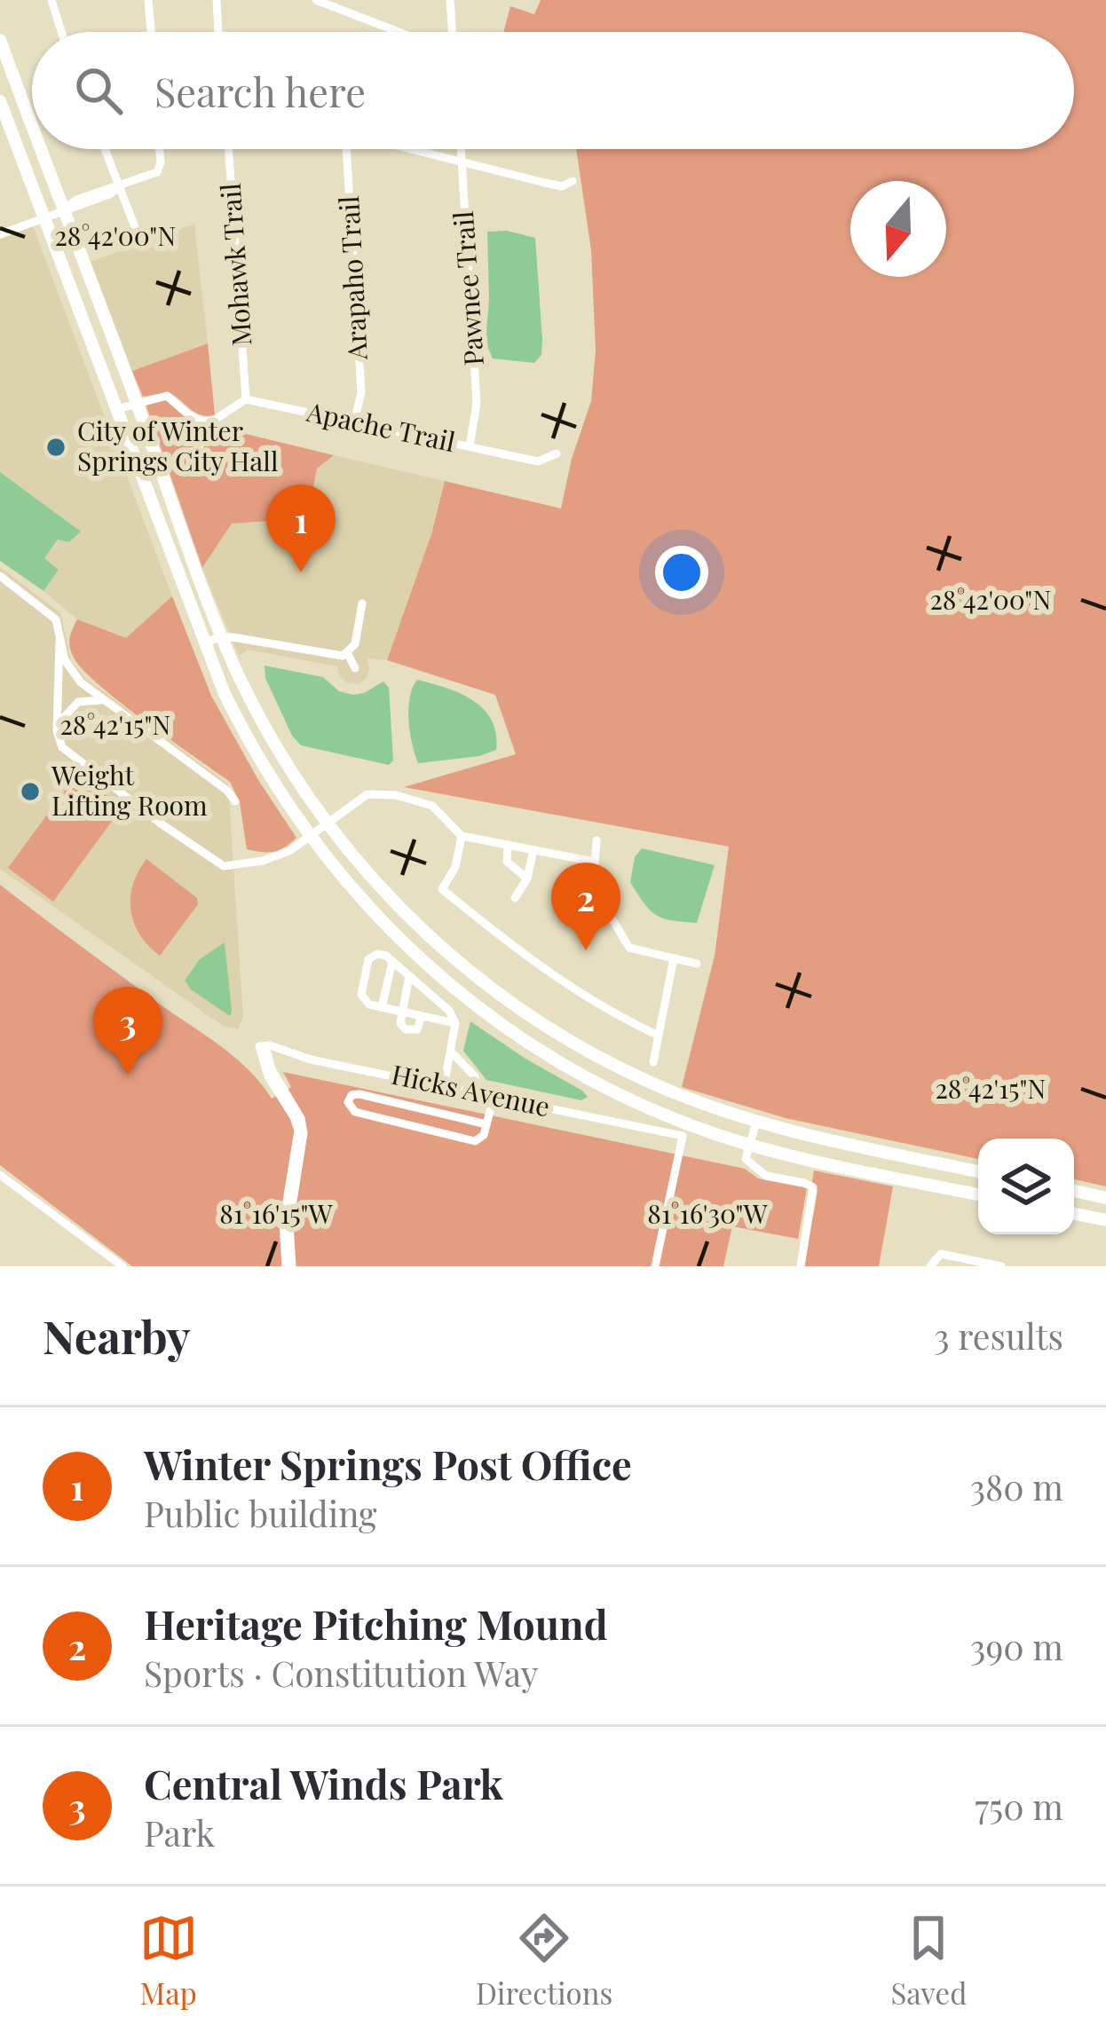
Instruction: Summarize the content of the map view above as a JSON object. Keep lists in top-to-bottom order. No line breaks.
{"streets":{"street":["Mohawk Trail","Arapaho Trail","Pawnee Trail","Apache Trail","Hicks Avenue"]},"crossings":[["Mohawk Trail","Apache Trail"],["Arapaho Trail","Apache Trail"],["Pawnee Trail","Apache Trail"]],"places":["City of Winter Springs City Hall","Weight Lifting Room"],"north":"bottom","page":{"search":"Search here","pins":["1","2","3"],"heading":["Nearby","3 results"],"list":[{"mark":"1","name":"Winter Springs Post Office","note":"Public building","value":"380 m"},{"mark":"2","name":"Heritage Pitching Mound","note":"Sports · Constitution Way","value":"390 m"},{"mark":"3","name":"Central Winds Park","note":"Park","value":"750 m"}],"nav":["Map","Directions","Saved"]},"coordinates":["28°42'00\"N","28°42'15\"N","81°16'15\"W","81°16'30\"W"]}
